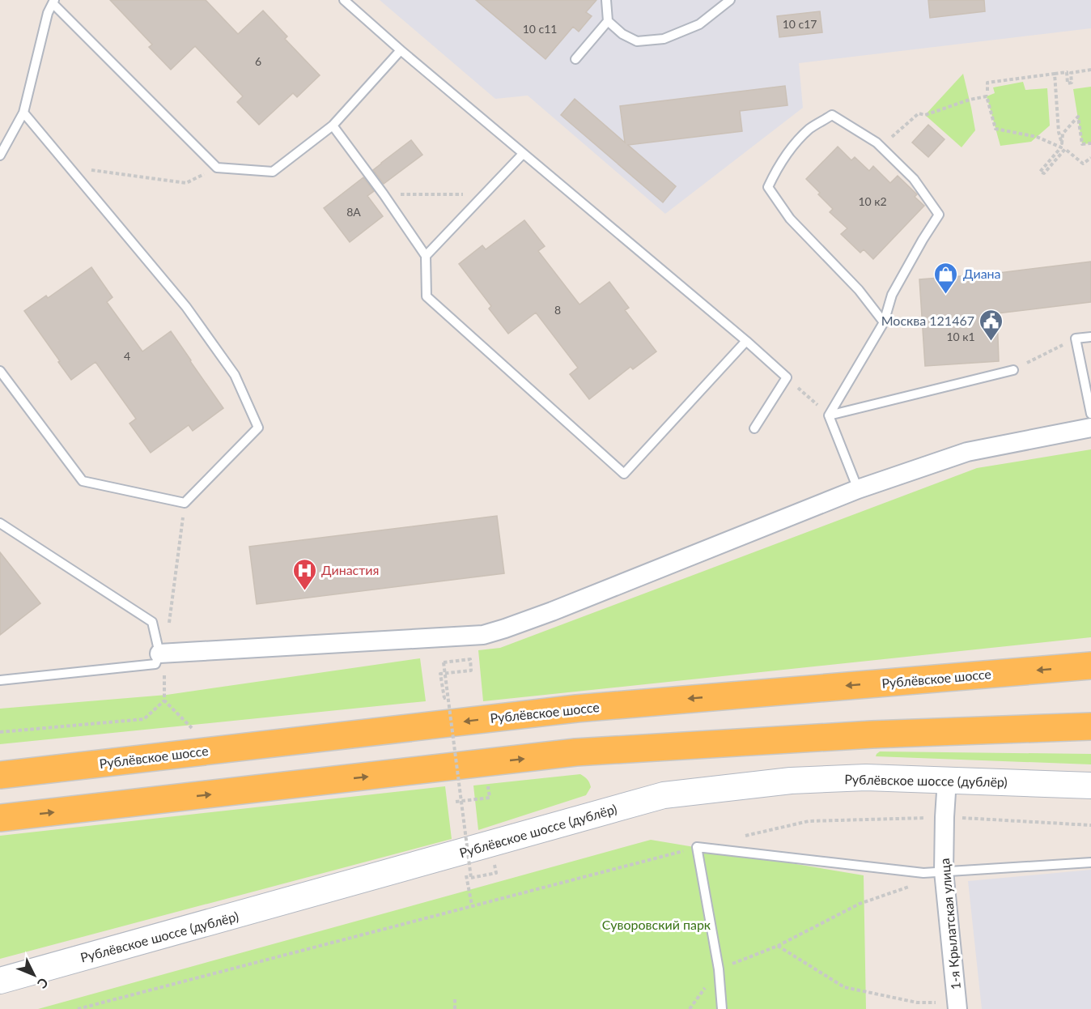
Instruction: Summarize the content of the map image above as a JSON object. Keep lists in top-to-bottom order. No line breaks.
{"streets":{"main road":["Рублёвское шоссе"],"street":["Рублёвское шоссе (дублёр)","1-я Крылатская улица"]},"crossings":[["Рублёвское шоссе (дублёр)","1-я Крылатская улица"]],"parks":["Суворовский парк"],"places":{"shop":["Диана"],"public building":["Москва 121467"],"hospital":["Династия"]},"house_numbers":["10 с17","10 с11","6","10 к2","8А","8","10 к1","4"],"north":"bottom right"}
